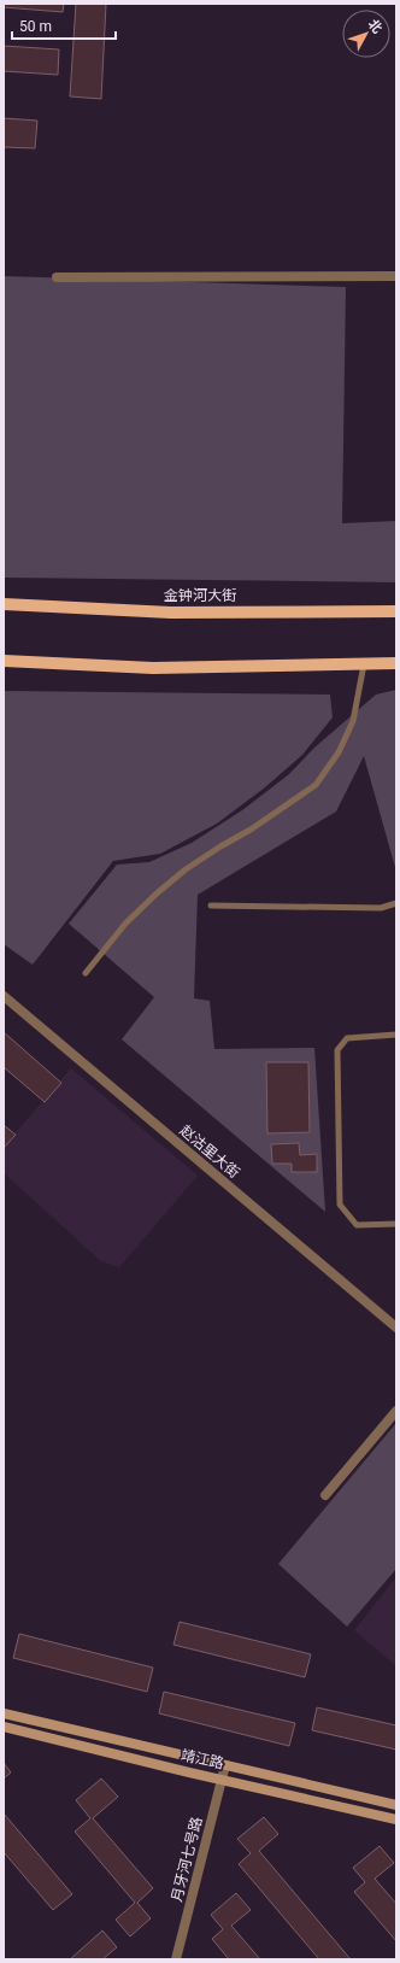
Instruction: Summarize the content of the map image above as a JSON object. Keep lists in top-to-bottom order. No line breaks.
{"streets":{"main road":["金钟河大街","靖江路"],"street":["赵沽里大街","月牙河七号路"]},"crossings":[["靖江路","月牙河七号路"]],"scale_bar":"50 m","north":"top right"}
